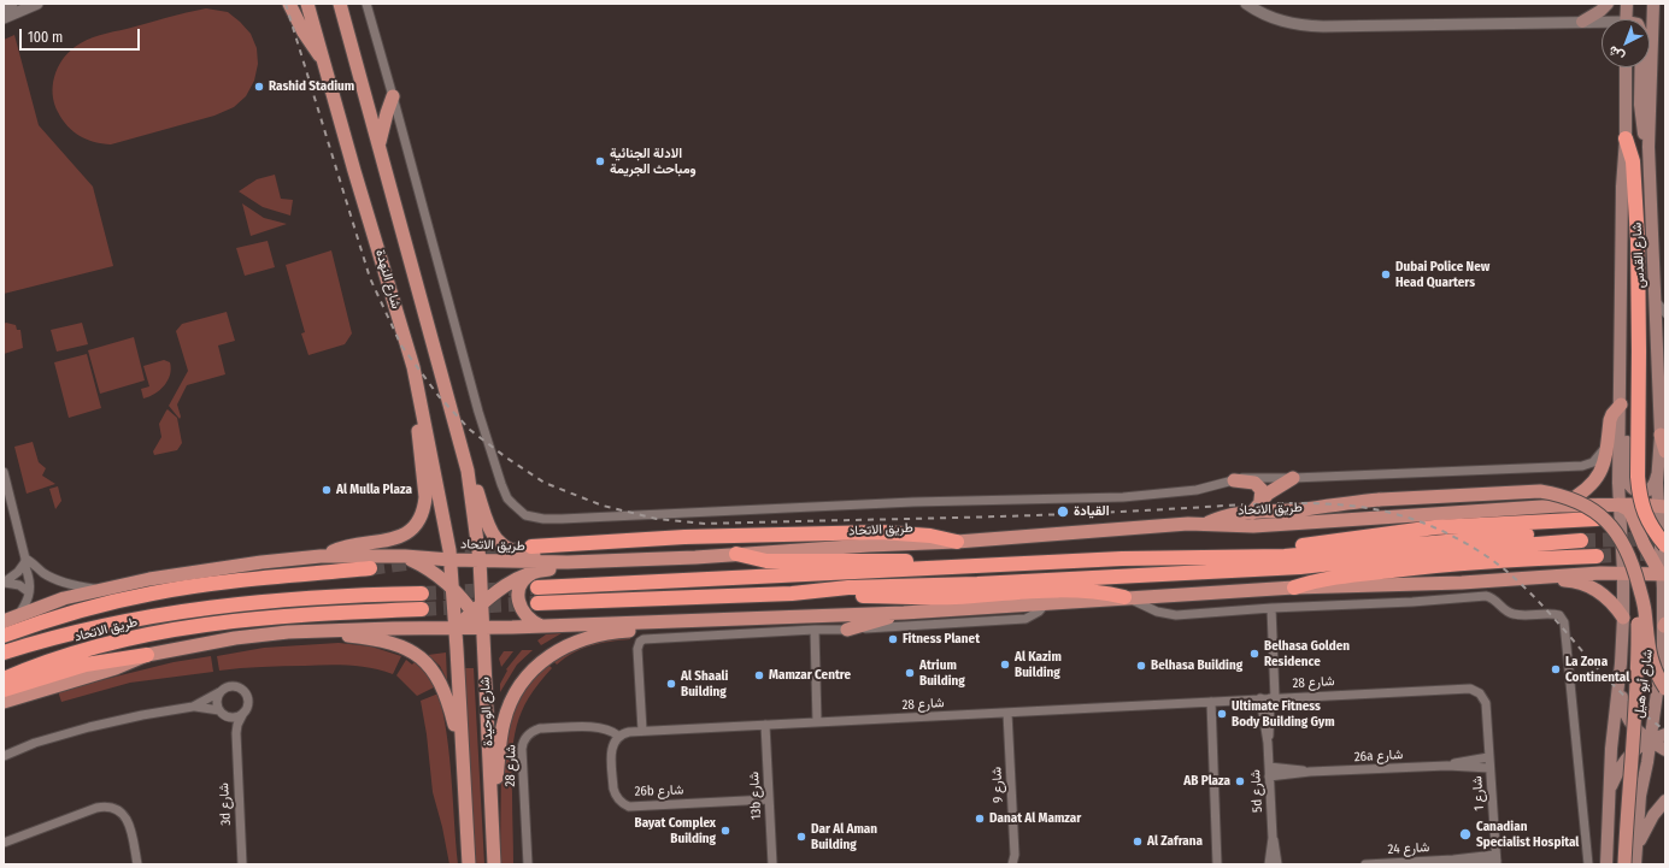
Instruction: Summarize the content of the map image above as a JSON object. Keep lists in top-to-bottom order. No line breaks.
{"streets":{"highway":["طريق الاتحاد"],"main road":["شارع القدس","شارع النهدة","شارع أبو هيل","شارع الوحيدة"],"street":["شارع 28","26a شارع","شارع 9","26b شارع","5d شارع","شارع 1","13b شارع","3d شارع","شارع 24"]},"crossings":[["شارع القدس","طريق الاتحاد"],["شارع القدس","شارع أبو هيل"],["شارع النهدة","طريق الاتحاد"],["شارع النهدة","شارع الوحيدة"],["طريق الاتحاد","شارع أبو هيل"],["طريق الاتحاد","شارع الوحيدة"],["شارع 28","شارع 9"],["شارع 28","26b شارع"],["شارع 28","5d شارع"],["شارع 28","شارع 1"],["شارع 28","13b شارع"],["26a شارع","5d شارع"],["26a شارع","شارع 1"],["26b شارع","13b شارع"],["شارع 1","شارع 24"]],"places":["Rashid Stadium","الادلة الجنائية ومباحث الجريمة","Dubai Police New Head Quarters","Al Mulla Plaza","القيادة","Fitness Planet","Belhasa Golden Residence","Al Kazim Building","Belhasa Building","La Zona Continental","Atrium Building","Mamzar Centre","Al Shaali Building","Ultimate Fitness Body Building Gym","AB Plaza","Danat Al Mamzar","Bayat Complex Building","Canadian Specialist Hospital","Dar Al Aman Building","Al Zafrana"],"scale_bar":"100 m","north":"bottom left"}
